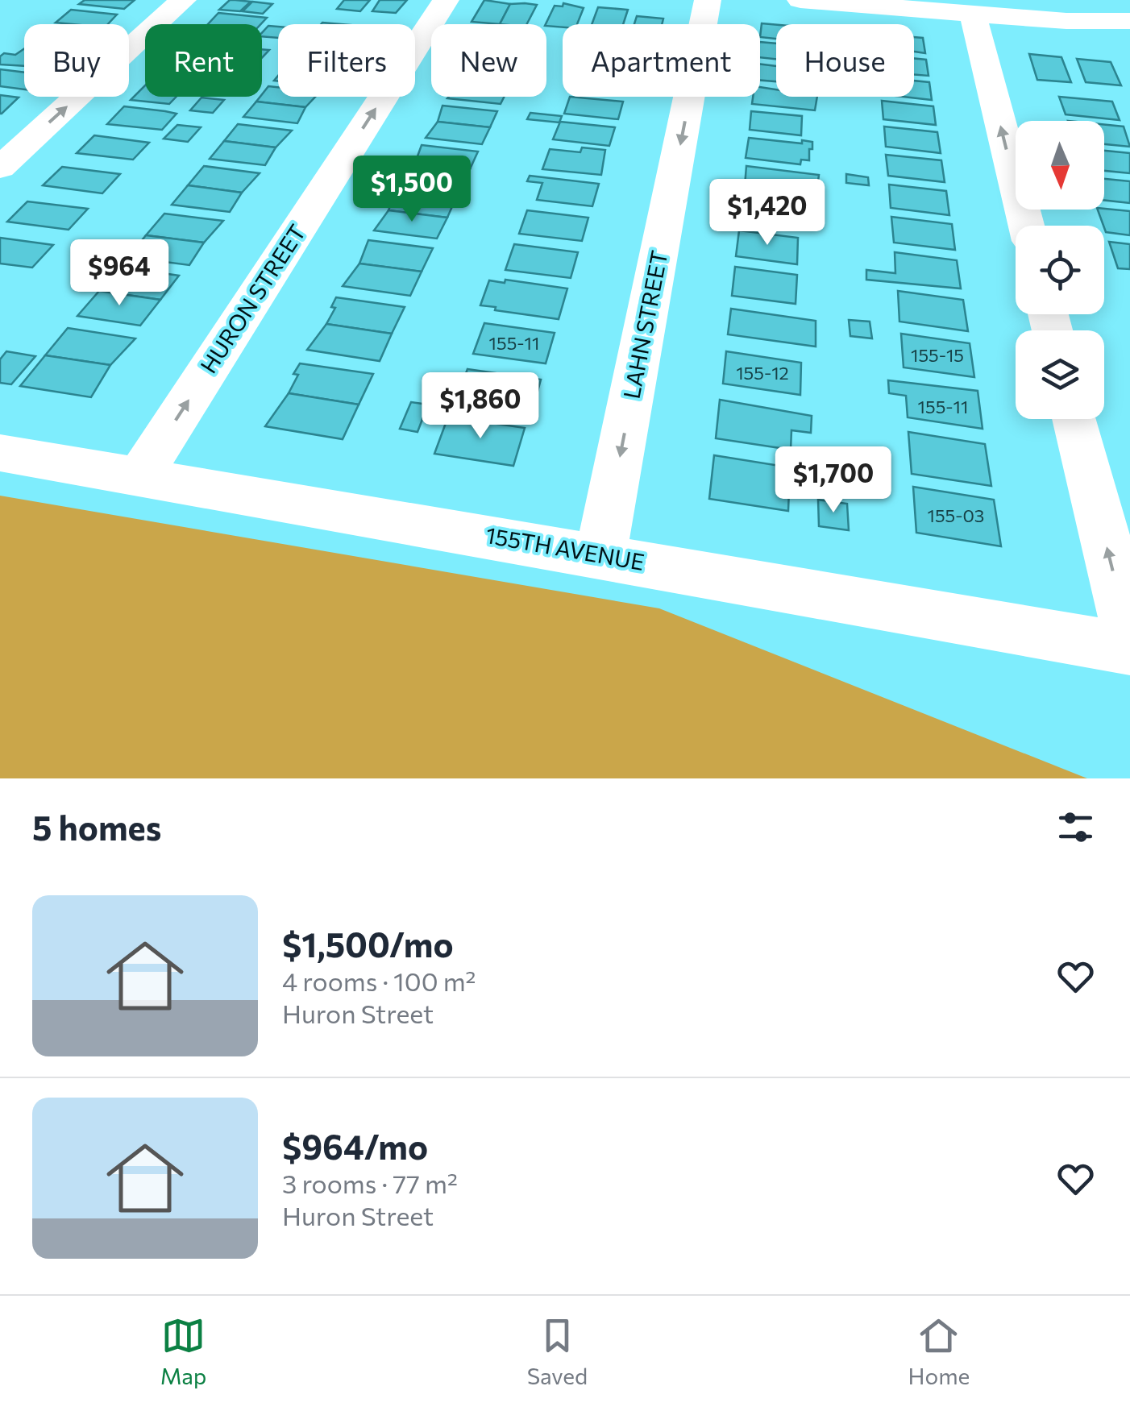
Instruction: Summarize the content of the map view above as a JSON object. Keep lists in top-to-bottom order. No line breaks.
{"streets":{"street":["HURON STREET","LAHN STREET","155TH AVENUE"]},"crossings":[["HURON STREET","155TH AVENUE"],["LAHN STREET","155TH AVENUE"]],"house_numbers":["155-11","155-15","155-12","155-11","155-03"],"north":"bottom","page":{"chip":["Buy","Rent","Filters","New","Apartment","House"],"price":["$1,500","$1,420","$964","$1,860","$1,700"],"heading":"5 homes","list":[{"name":"$1,500/mo","note":"4 rooms · 100 m² · Huron Street"},{"name":"$964/mo","note":"3 rooms · 77 m² · Huron Street"}],"tabs":["Map","Saved","Home"]}}
